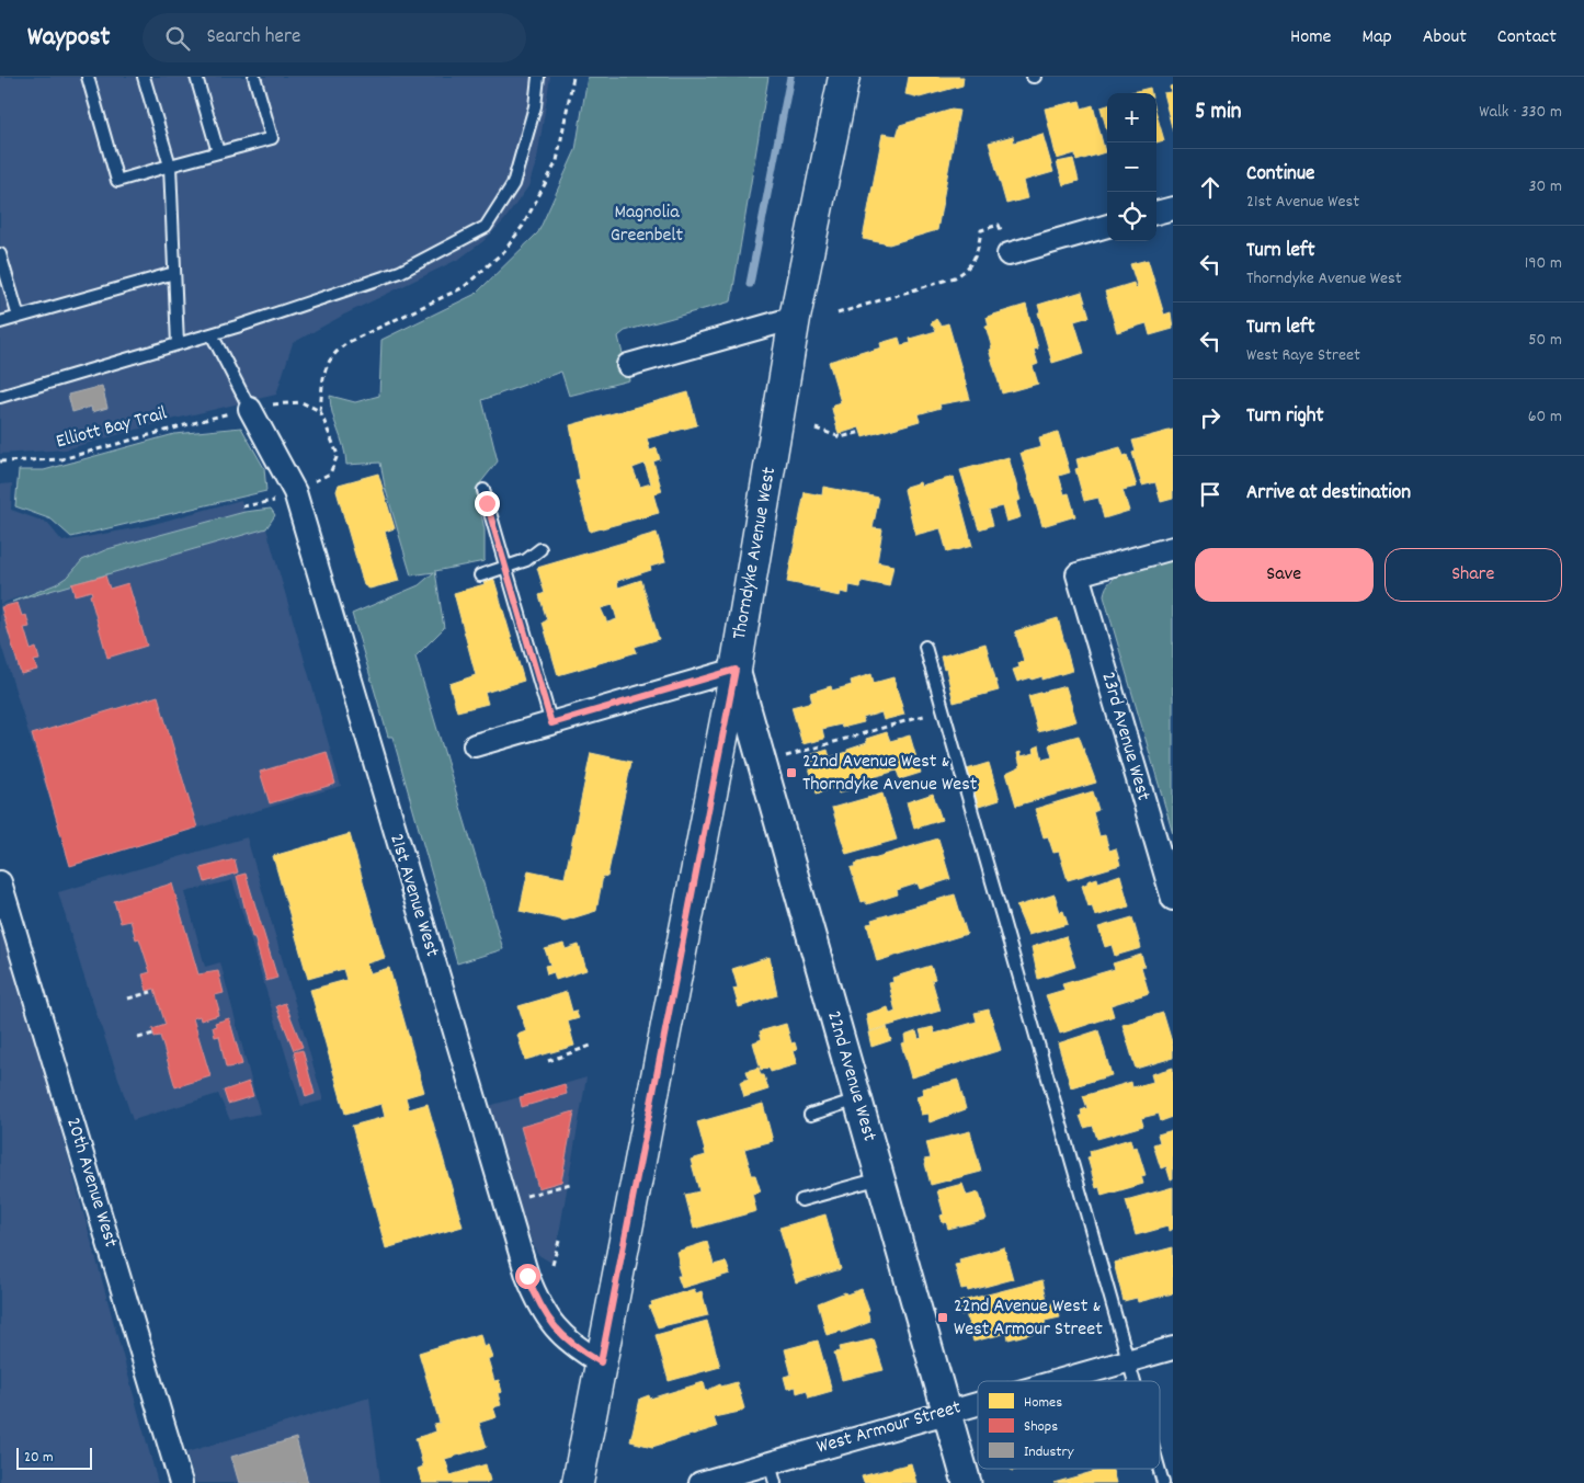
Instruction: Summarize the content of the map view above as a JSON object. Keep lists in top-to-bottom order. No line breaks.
{"streets":{"main road":["Thorndyke Avenue West"],"street":["23rd Avenue West","21st Avenue West","22nd Avenue West","20th Avenue West","West Armour Street"],"path":["Elliott Bay Trail"]},"crossings":[["Elliott Bay Trail","21st Avenue West"],["Thorndyke Avenue West","21st Avenue West"],["Thorndyke Avenue West","22nd Avenue West"],["22nd Avenue West","West Armour Street"]],"parks":["Magnolia Greenbelt"],"places":{"transit":["22nd Avenue West & Thorndyke Avenue West","22nd Avenue West & West Armour Street"]},"legend":["Homes","Shops","Industry"],"scale_bar":"20 m","page":{"header":"Waypost","search":"Search here","nav":["Home","Map","About","Contact"],"heading":["5 min","Walk · 330 m"],"map_buttons":["+","−"],"list":[["Continue","21st Avenue West","30 m"],["Turn left","Thorndyke Avenue West","190 m"],["Turn left","West Raye Street","50 m"],["Turn right","60 m"],"Arrive at destination"],"buttons":["Save","Share"],"scale":"20 m"}}
